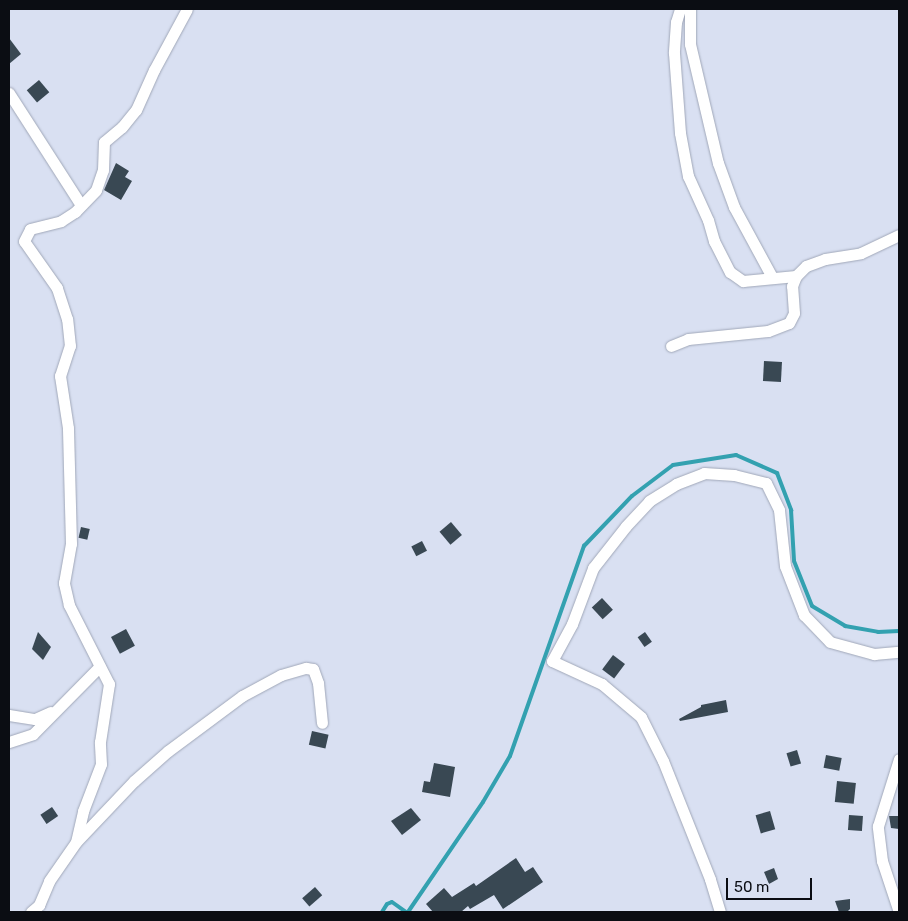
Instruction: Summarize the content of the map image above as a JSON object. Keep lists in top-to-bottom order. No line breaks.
{"scale_bar":"50 m"}
